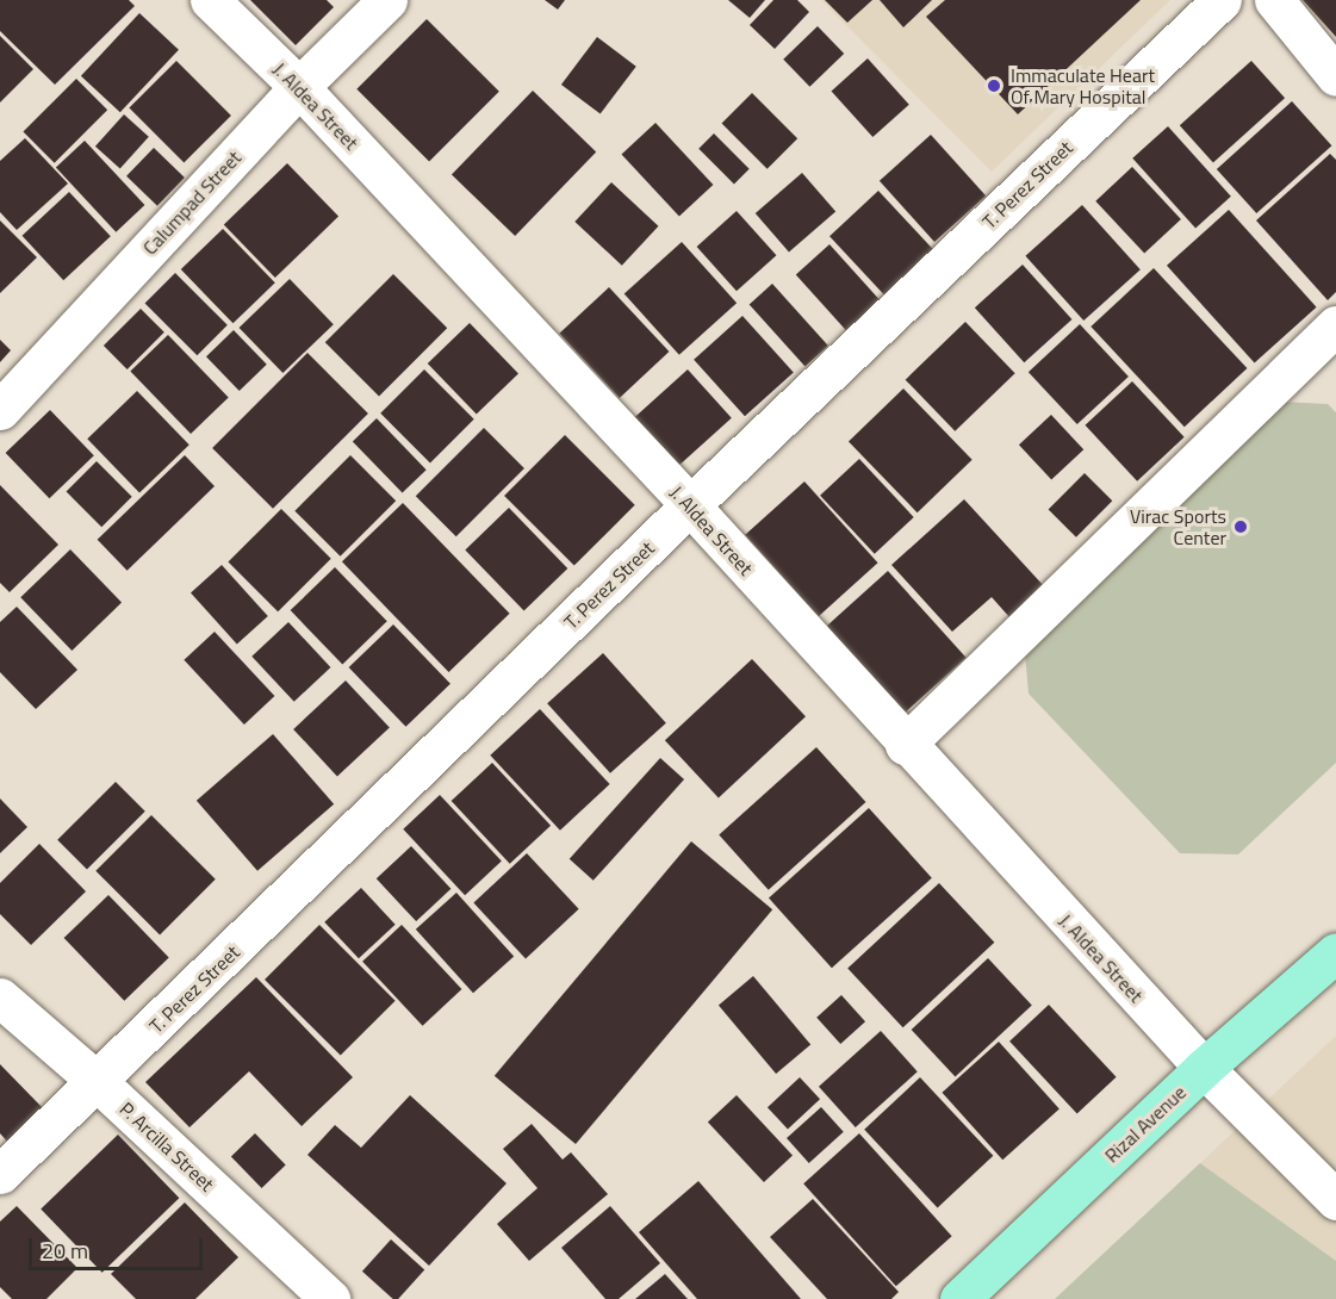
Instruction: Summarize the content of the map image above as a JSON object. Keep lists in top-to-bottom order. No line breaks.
{"streets":{"main road":["Rizal Avenue"],"street":["J. Aldea Street","T. Perez Street","Calumpad Street","P. Arcilla Street"]},"crossings":[["J. Aldea Street","T. Perez Street"],["J. Aldea Street","Calumpad Street"],["J. Aldea Street","Rizal Avenue"],["T. Perez Street","P. Arcilla Street"]],"places":["Immaculate Heart Of Mary Hospital","Virac Sports Center"],"scale_bar":"20 m"}
